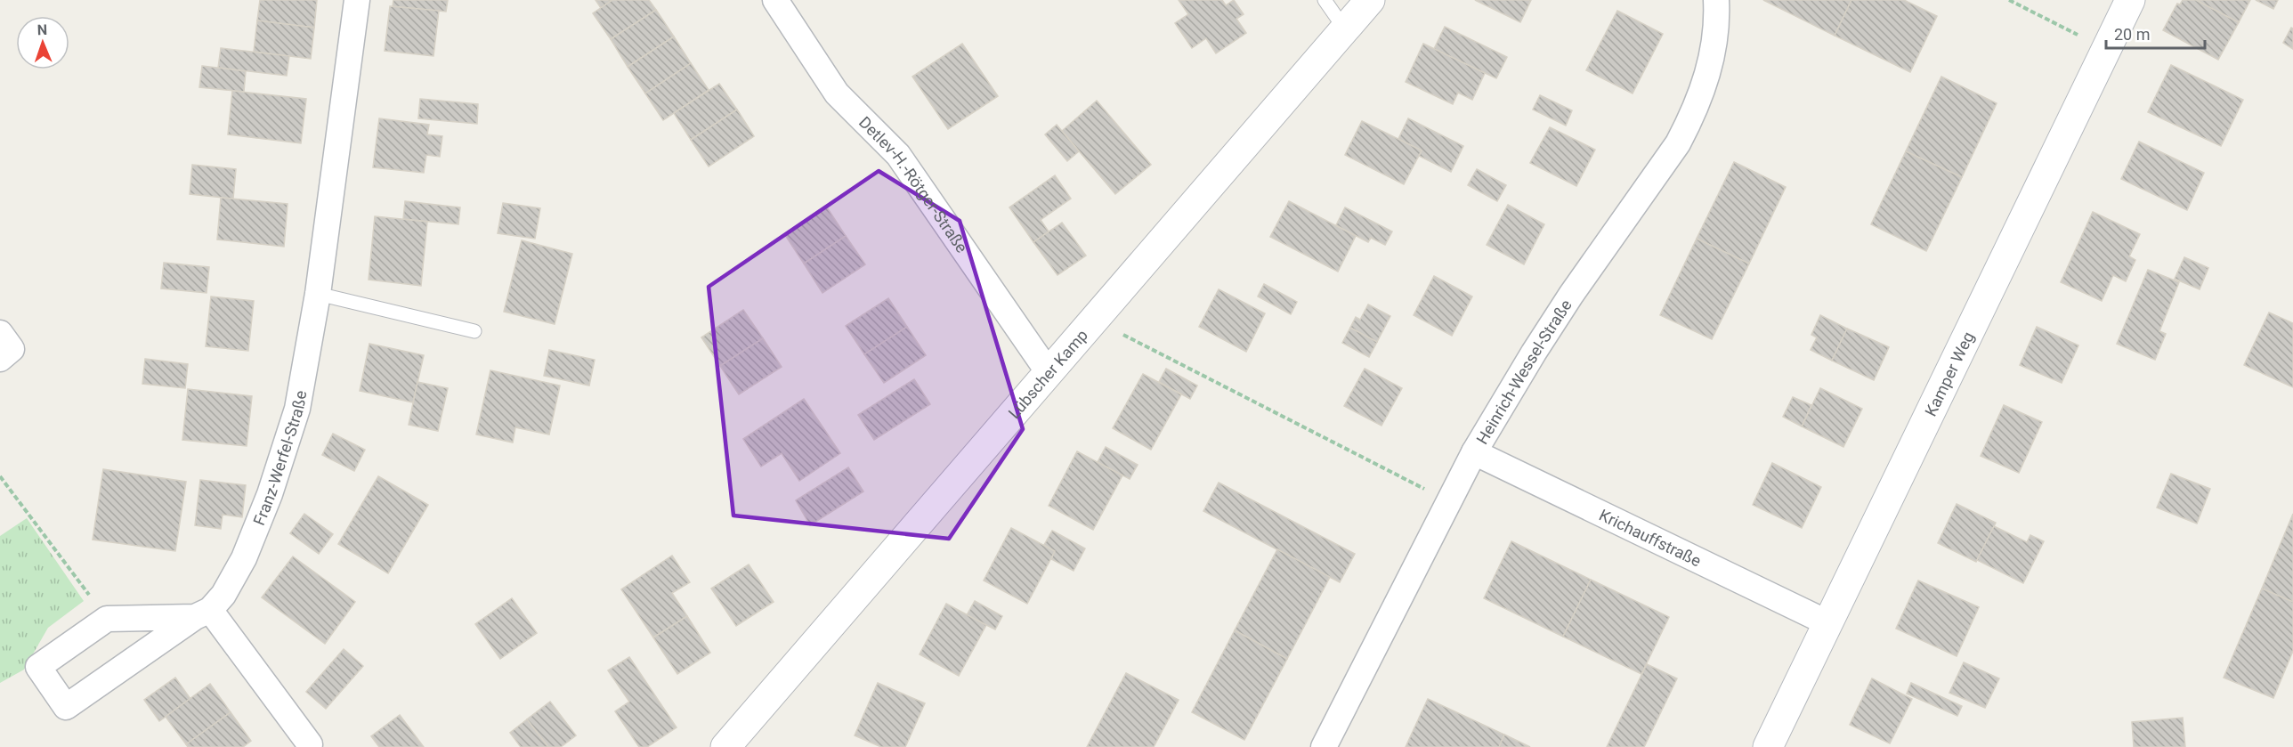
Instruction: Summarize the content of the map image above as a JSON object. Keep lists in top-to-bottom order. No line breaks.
{"streets":{"street":["Detlev-H.-Rötger-Straße","Heinrich-Wessel-Straße","Lübscher Kamp","Kamper Weg","Franz-Werfel-Straße","Krichauffstraße"]},"crossings":[["Detlev-H.-Rötger-Straße","Lübscher Kamp"],["Heinrich-Wessel-Straße","Krichauffstraße"],["Kamper Weg","Krichauffstraße"]],"scale_bar":"20 m","north":"top"}
